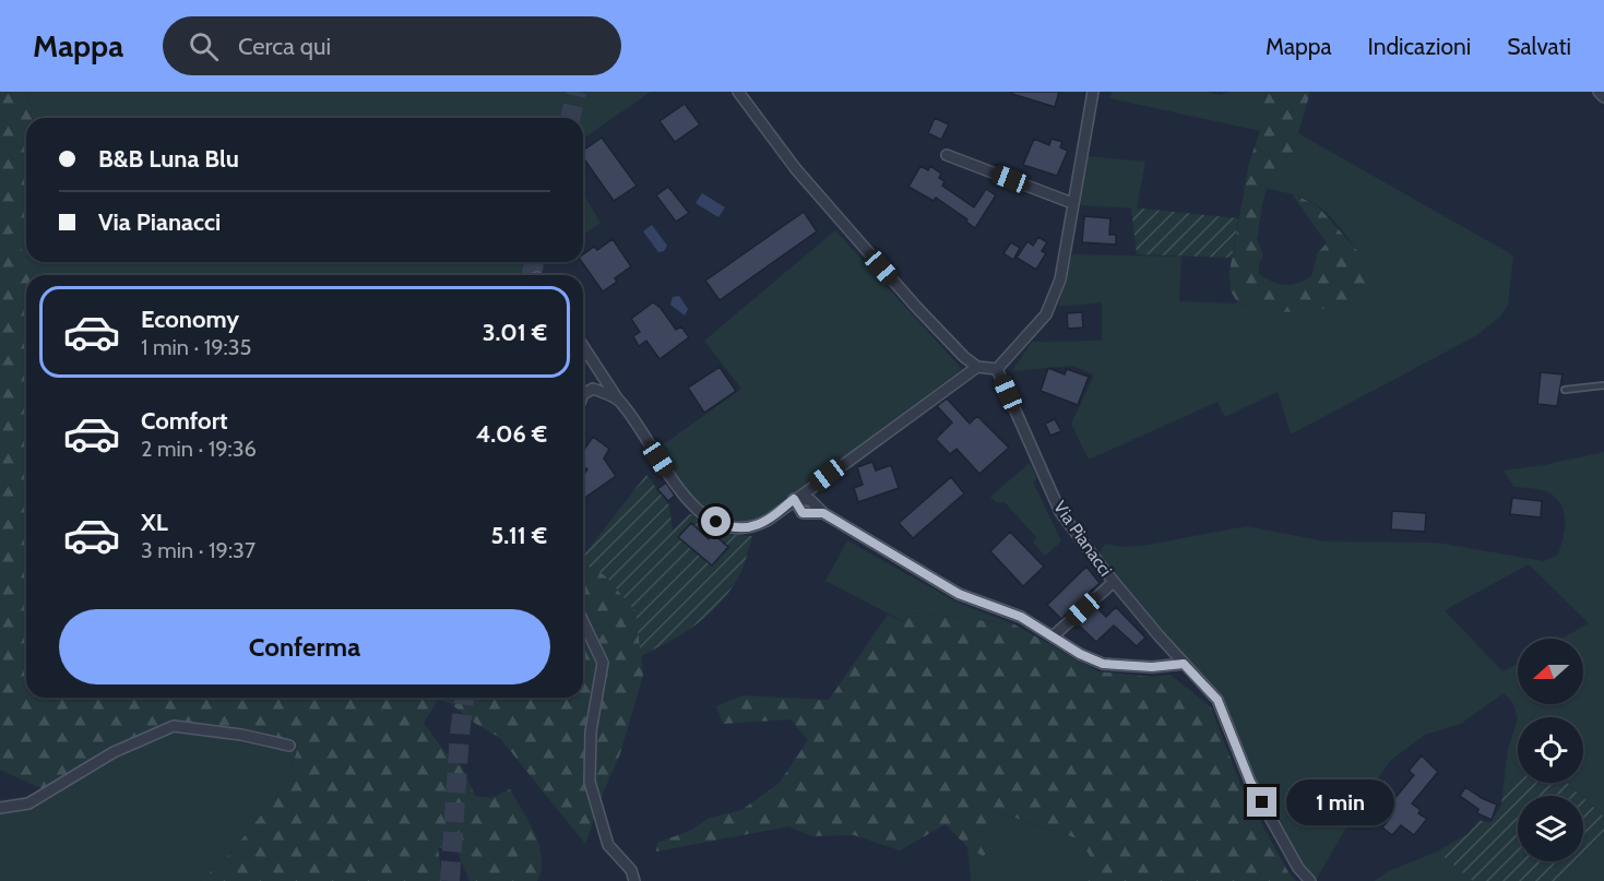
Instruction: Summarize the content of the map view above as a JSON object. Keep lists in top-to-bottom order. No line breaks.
{"streets":{"street":["Via Pianacci"]},"north":"left","page":{"header":"Mappa","search":"Cerca qui","nav":["Mappa","Indicazioni","Salvati"],"banner":["B&B Luna Blu","Via Pianacci"],"list":[{"name":"Economy","note":"1 min · 19:35","value":"3.01 €"},{"name":"Comfort","note":"2 min · 19:36","value":"4.06 €"},{"name":"XL","note":"3 min · 19:37","value":"5.11 €"}],"buttons":"Conferma","bubble":"1 min"}}
